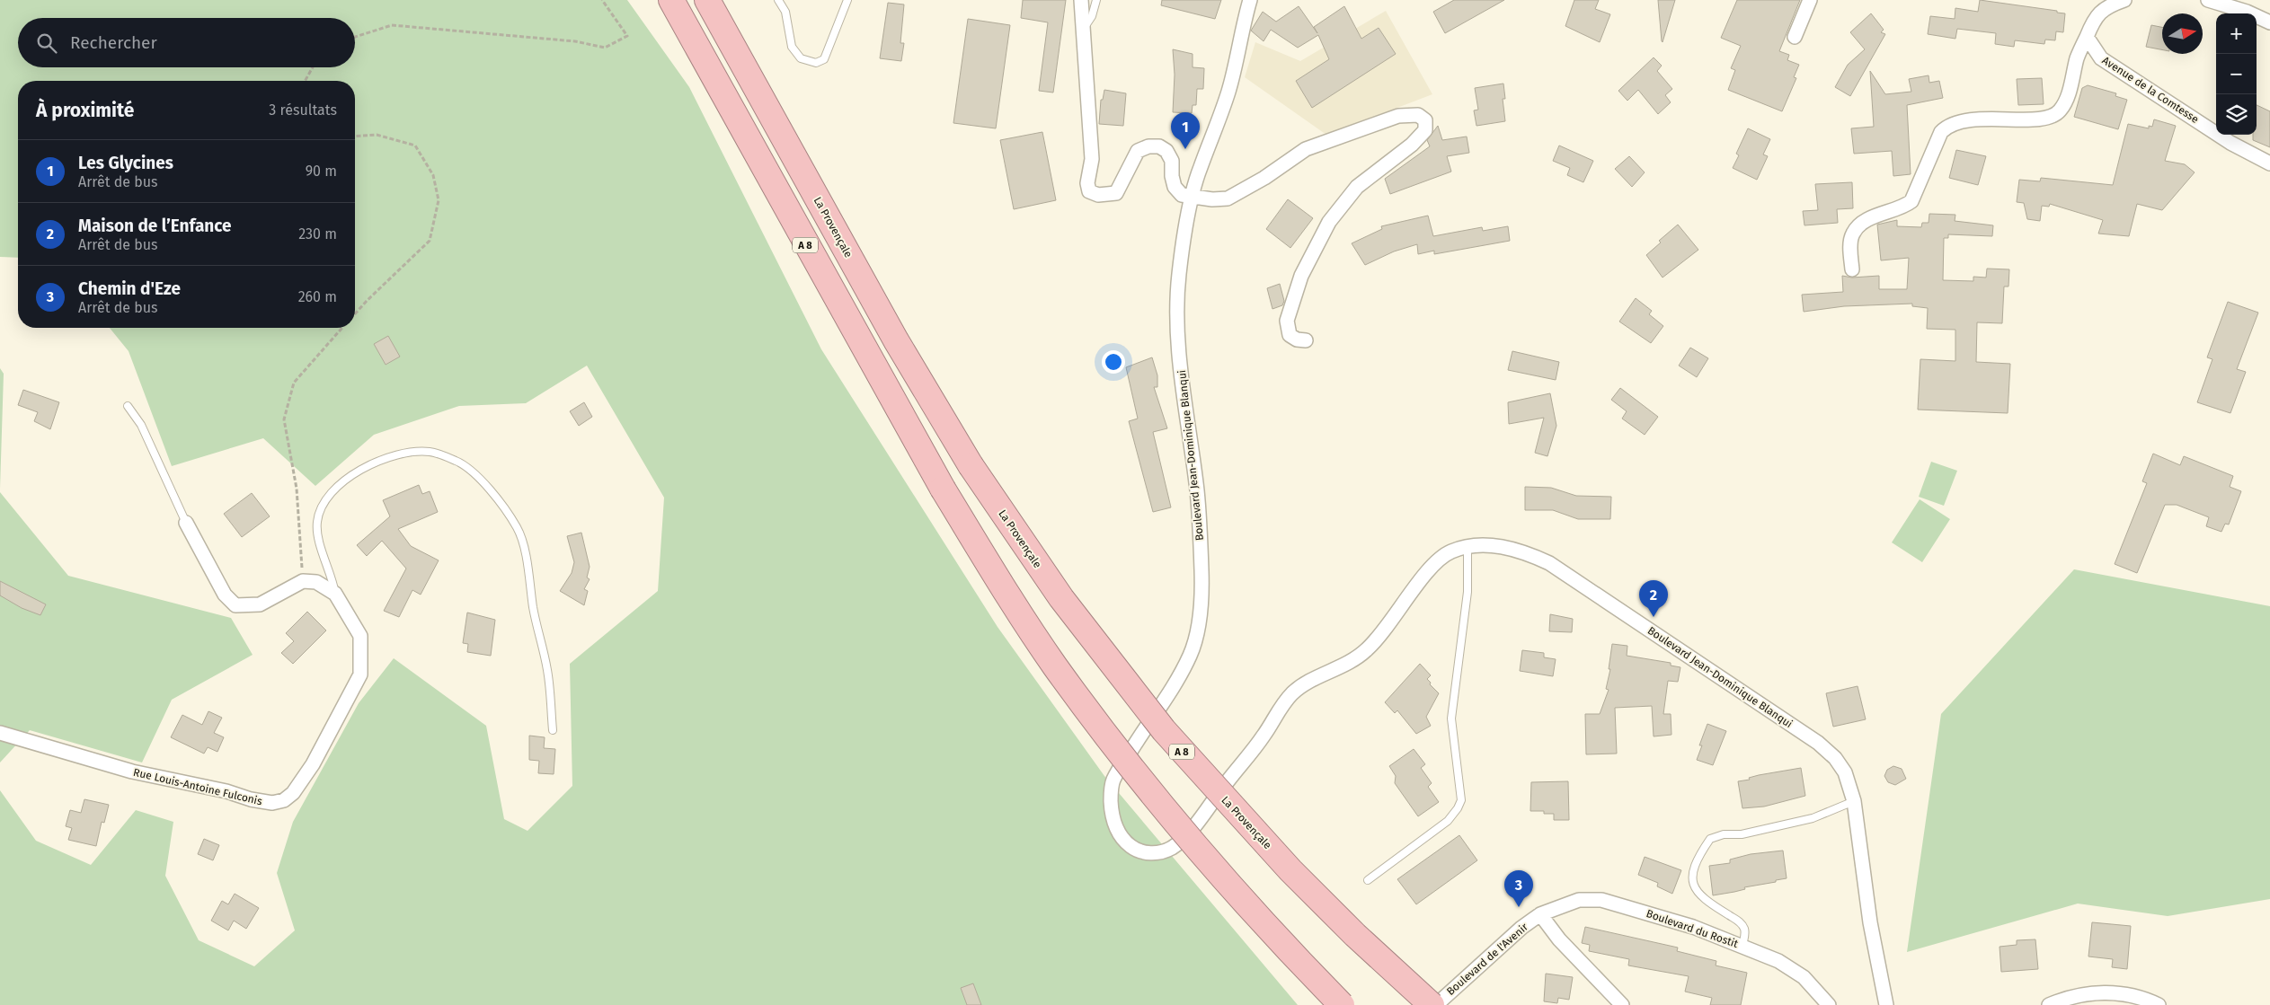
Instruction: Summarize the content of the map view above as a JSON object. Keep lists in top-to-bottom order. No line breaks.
{"streets":{"highway":["La Provençale","A 8"],"street":["Avenue de la Comtesse","Boulevard Jean-Dominique Blanqui","Rue Louis-Antoine Fulconis","Boulevard du Rostit","Boulevard de l'Avenir"]},"crossings":[["Boulevard du Rostit","Boulevard de l'Avenir"]],"north":"right","page":{"map_buttons":["+","−"],"search":"Rechercher","heading":["À proximité","3 résultats"],"pins":["1","2","3"],"list":[{"mark":"1","name":"Les Glycines","note":"Arrêt de bus","value":"90 m"},{"mark":"2","name":"Maison de l’Enfance","note":"Arrêt de bus","value":"230 m"},{"mark":"3","name":"Chemin d'Eze","note":"Arrêt de bus","value":"260 m"}]}}
